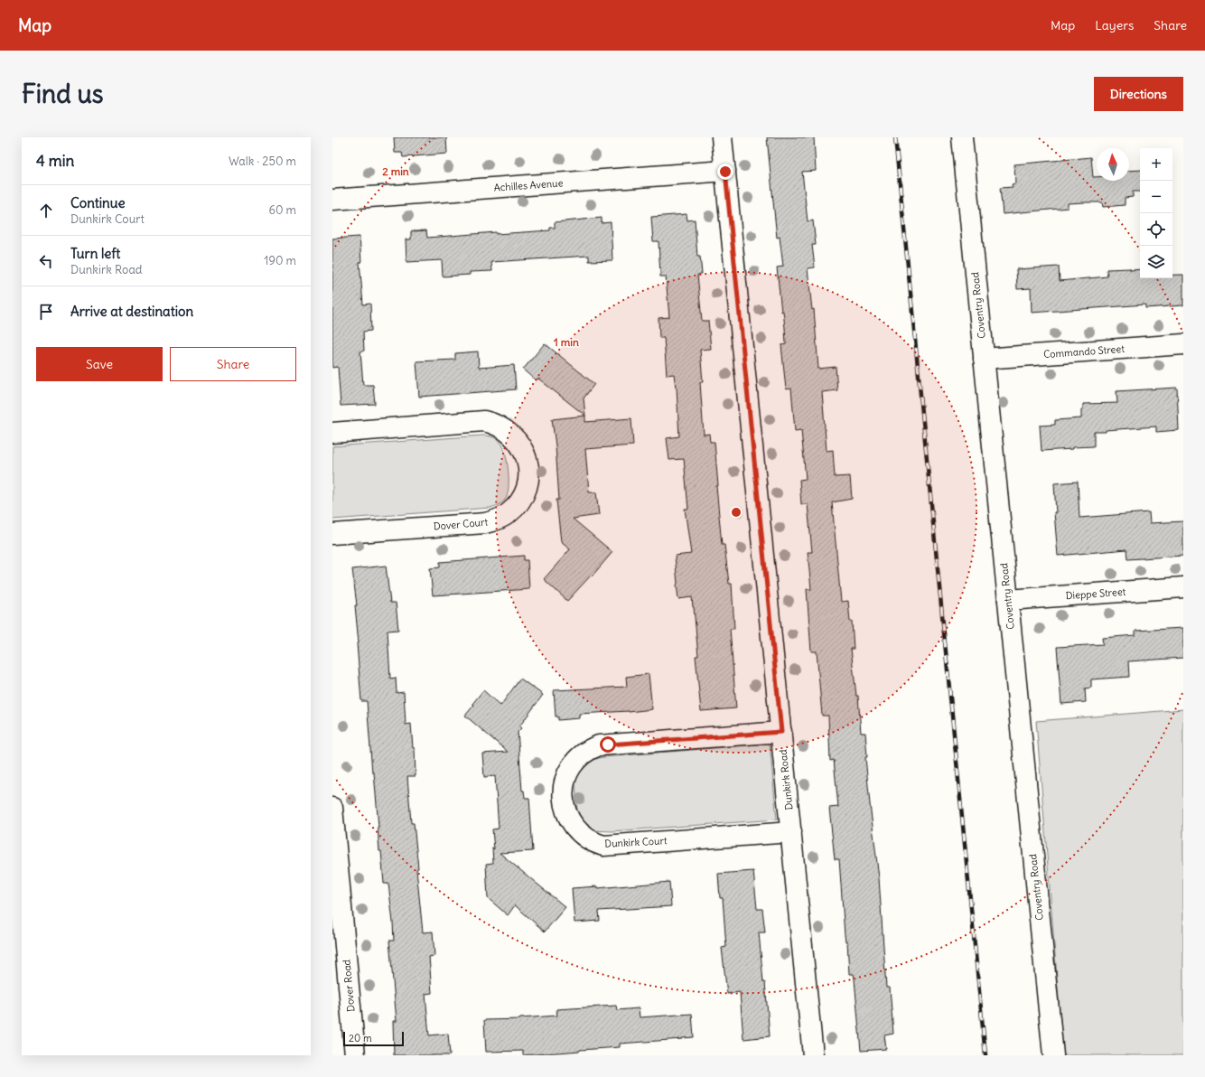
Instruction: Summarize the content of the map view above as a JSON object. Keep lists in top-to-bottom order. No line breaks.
{"streets":{"street":["Achilles Avenue","Coventry Road","Commando Street","Dover Court","Dieppe Street","Dunkirk Road","Dunkirk Court","Dover Road"]},"crossings":[["Achilles Avenue","Dunkirk Road"],["Coventry Road","Commando Street"],["Coventry Road","Dieppe Street"],["Dunkirk Road","Dunkirk Court"]],"scale_bar":"20 m","north":"top","page":{"header":"Map","nav":["Map","Layers","Share"],"buttons":["Directions",["Save","Share"]],"title":"Find us","heading":["4 min","Walk · 250 m"],"map_buttons":["+","−"],"list":[["Continue","Dunkirk Court","60 m"],["Turn left","Dunkirk Road","190 m"],"Arrive at destination"],"scale":"20 m"},"rings":["2 min","1 min"]}
